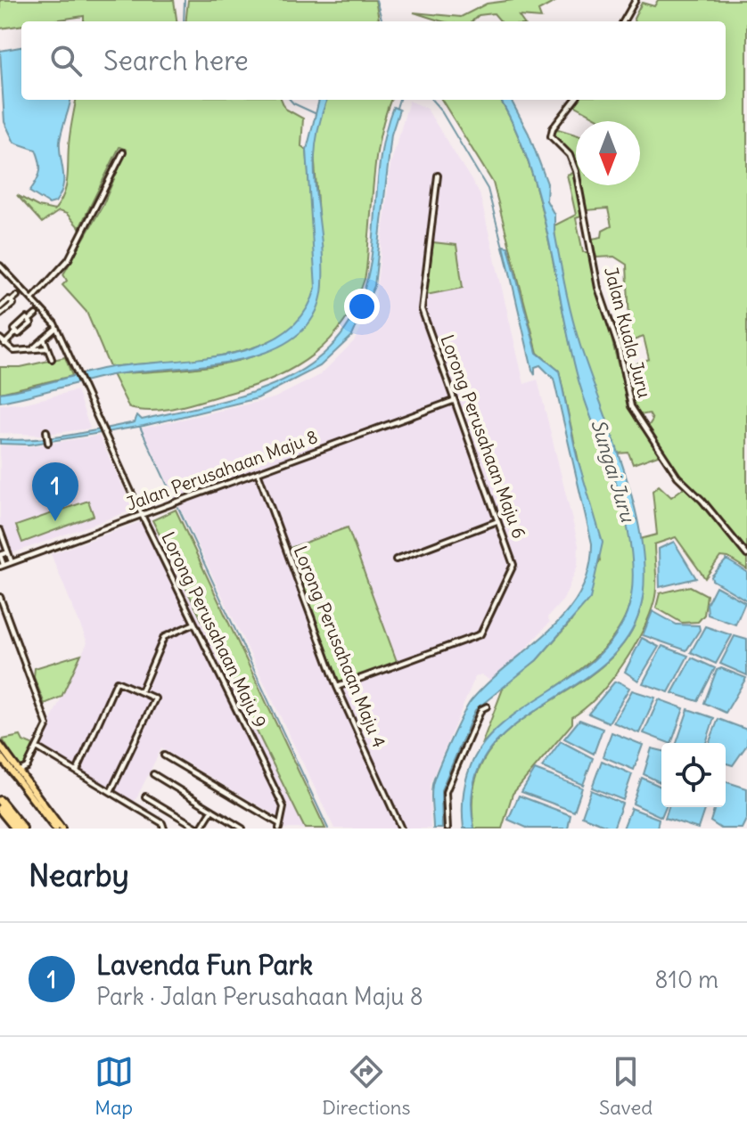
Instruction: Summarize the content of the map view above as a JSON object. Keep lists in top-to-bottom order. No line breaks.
{"streets":{"street":["Jalan Kuala Juru","Lorong Perusahaan Maju 6","Jalan Perusahaan Maju 8","Lorong Perusahaan Maju 9","Lorong Perusahaan Maju 4"]},"crossings":[["Lorong Perusahaan Maju 6","Jalan Perusahaan Maju 8"],["Lorong Perusahaan Maju 6","Lorong Perusahaan Maju 4"],["Jalan Perusahaan Maju 8","Lorong Perusahaan Maju 9"],["Jalan Perusahaan Maju 8","Lorong Perusahaan Maju 4"]],"water":["Sungai Juru"],"north":"bottom","page":{"search":"Search here","pins":"1","heading":"Nearby","list":[{"mark":"1","name":"Lavenda Fun Park","note":"Park · Jalan Perusahaan Maju 8","value":"810 m"}],"nav":["Map","Directions","Saved"]}}
